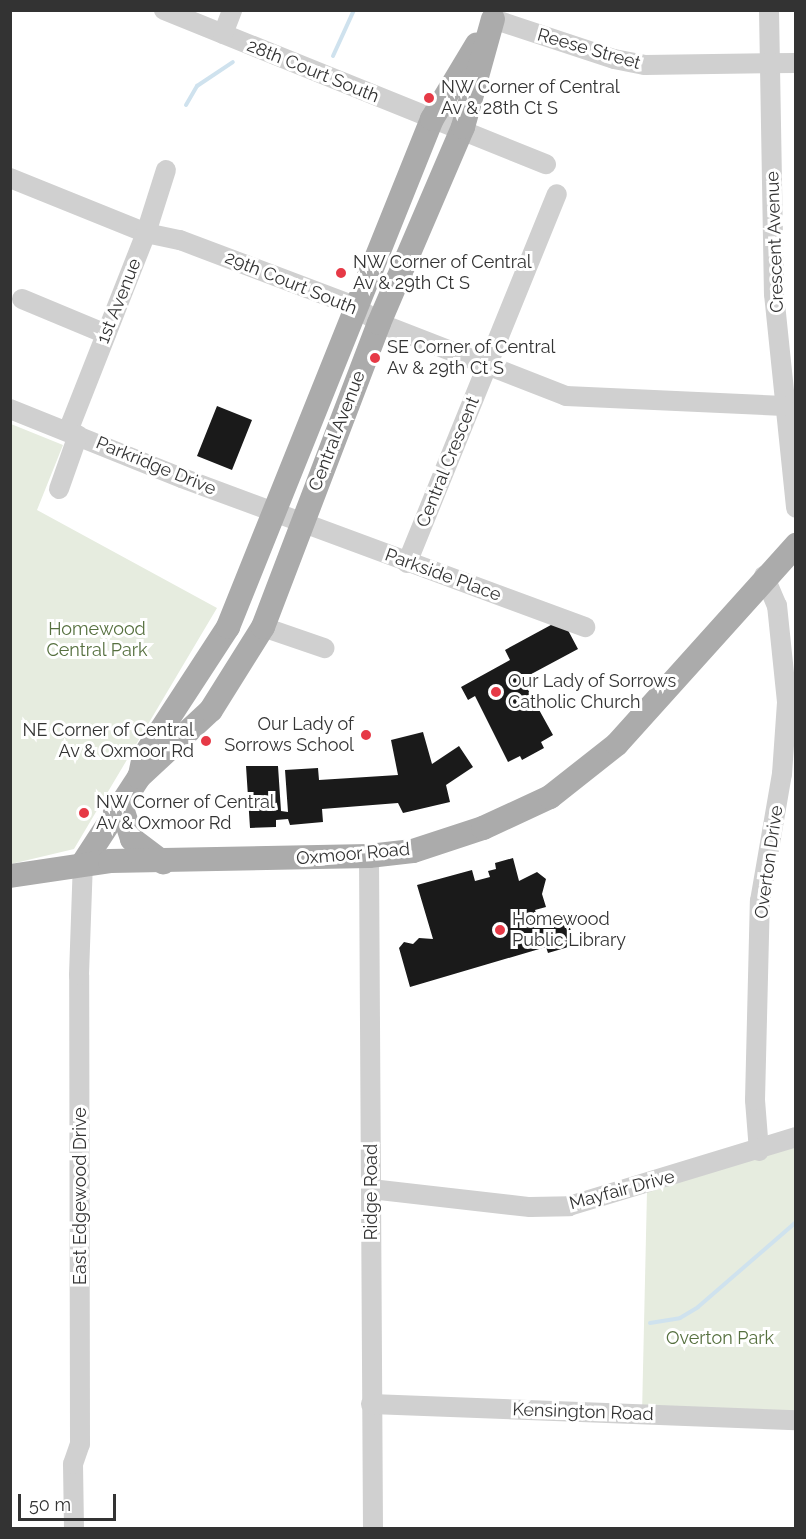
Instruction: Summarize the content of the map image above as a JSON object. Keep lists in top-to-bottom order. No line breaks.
{"streets":{"main road":["Central Avenue","Oxmoor Road"],"street":["Reese Street","28th Court South","Crescent Avenue","29th Court South","1st Avenue","Central Crescent","Parkridge Drive","Parkside Place","Overton Drive","Mayfair Drive","Ridge Road","East Edgewood Drive","Kensington Road"]},"crossings":[["Reese Street","Crescent Avenue"],["Reese Street","Central Avenue"],["28th Court South","Central Avenue"],["Crescent Avenue","29th Court South"],["29th Court South","1st Avenue"],["29th Court South","Central Avenue"],["29th Court South","Central Crescent"],["1st Avenue","Parkridge Drive"],["Central Avenue","Parkridge Drive"],["Central Avenue","Parkside Place"],["Central Avenue","Oxmoor Road"],["Central Avenue","East Edgewood Drive"],["Central Crescent","Parkside Place"],["Parkridge Drive","Parkside Place"],["Oxmoor Road","Overton Drive"],["Oxmoor Road","Ridge Road"],["Oxmoor Road","East Edgewood Drive"],["Overton Drive","Mayfair Drive"],["Mayfair Drive","Ridge Road"],["Ridge Road","Kensington Road"]],"parks":["Homewood Central Park","Overton Park"],"places":["NW Corner of Central Av & 28th Ct S","NW Corner of Central Av & 29th Ct S","SE Corner of Central Av & 29th Ct S","Our Lady of Sorrows Catholic Church","Our Lady of Sorrows School","NE Corner of Central Av & Oxmoor Rd","NW Corner of Central Av & Oxmoor Rd","Homewood Public Library"],"scale_bar":"50 m"}
